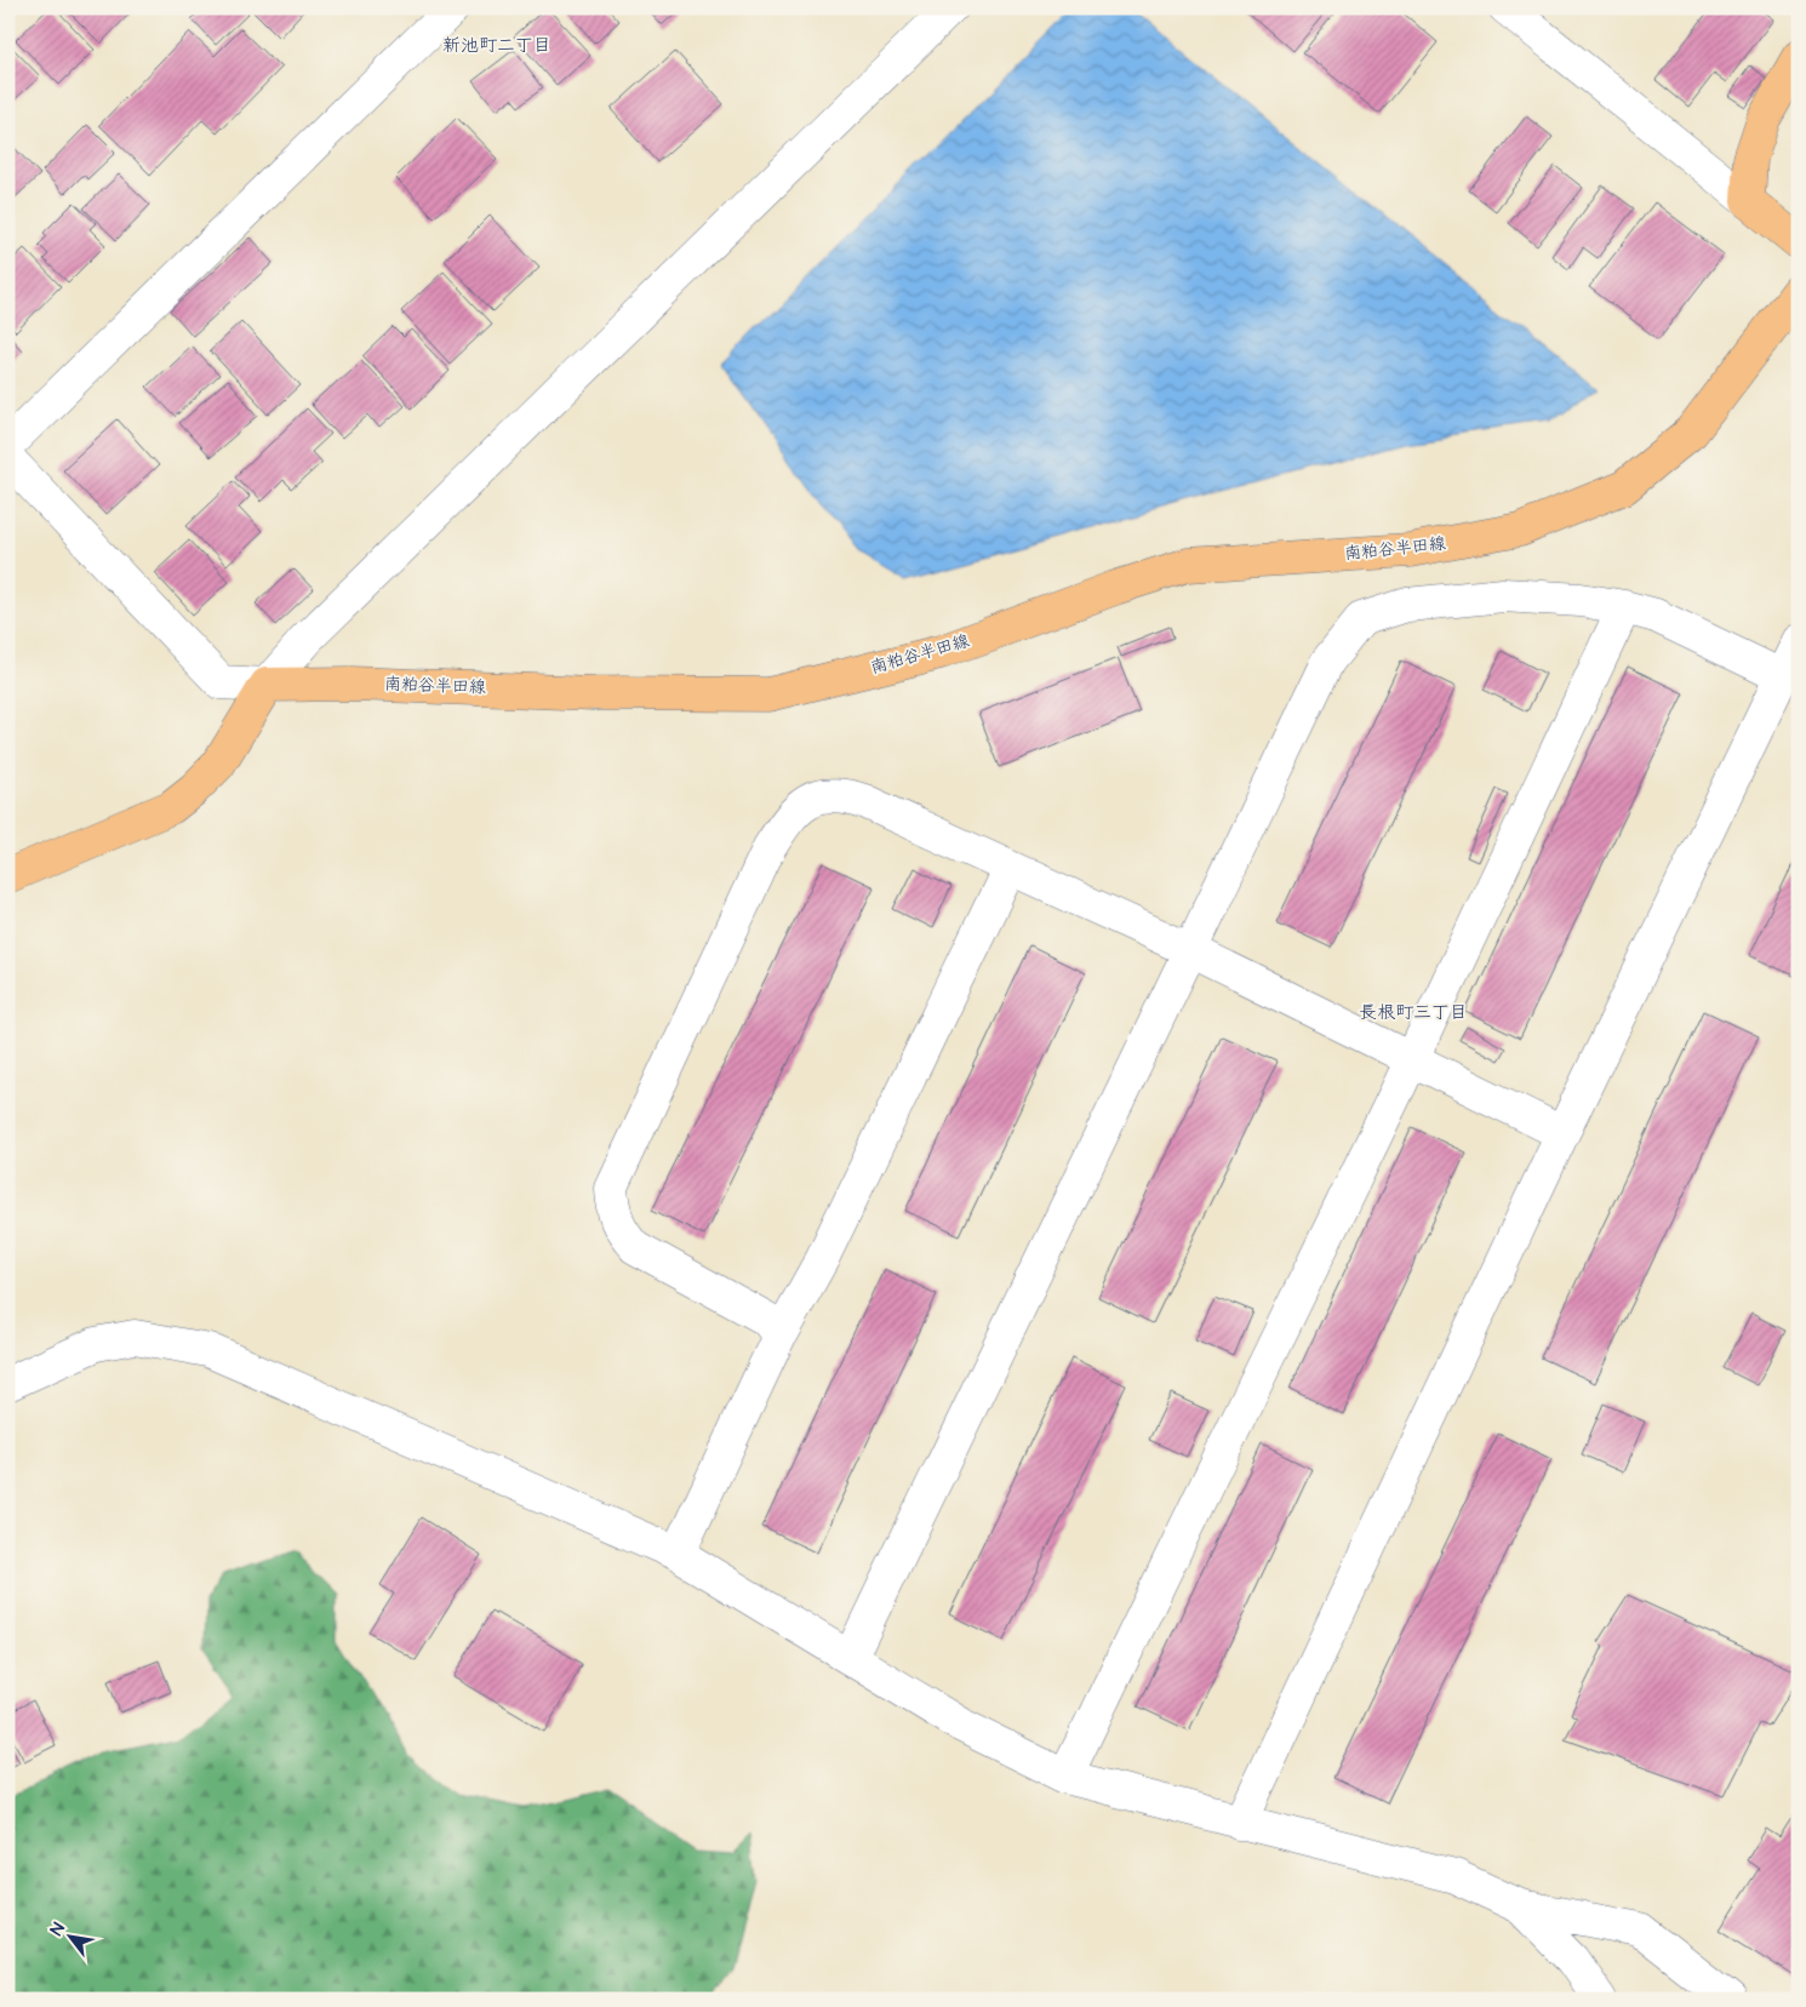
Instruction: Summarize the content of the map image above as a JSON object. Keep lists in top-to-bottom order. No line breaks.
{"streets":{"main road":["南粕谷半田線"]},"districts":["新池町二丁目","長根町三丁目"],"north":"top left"}
